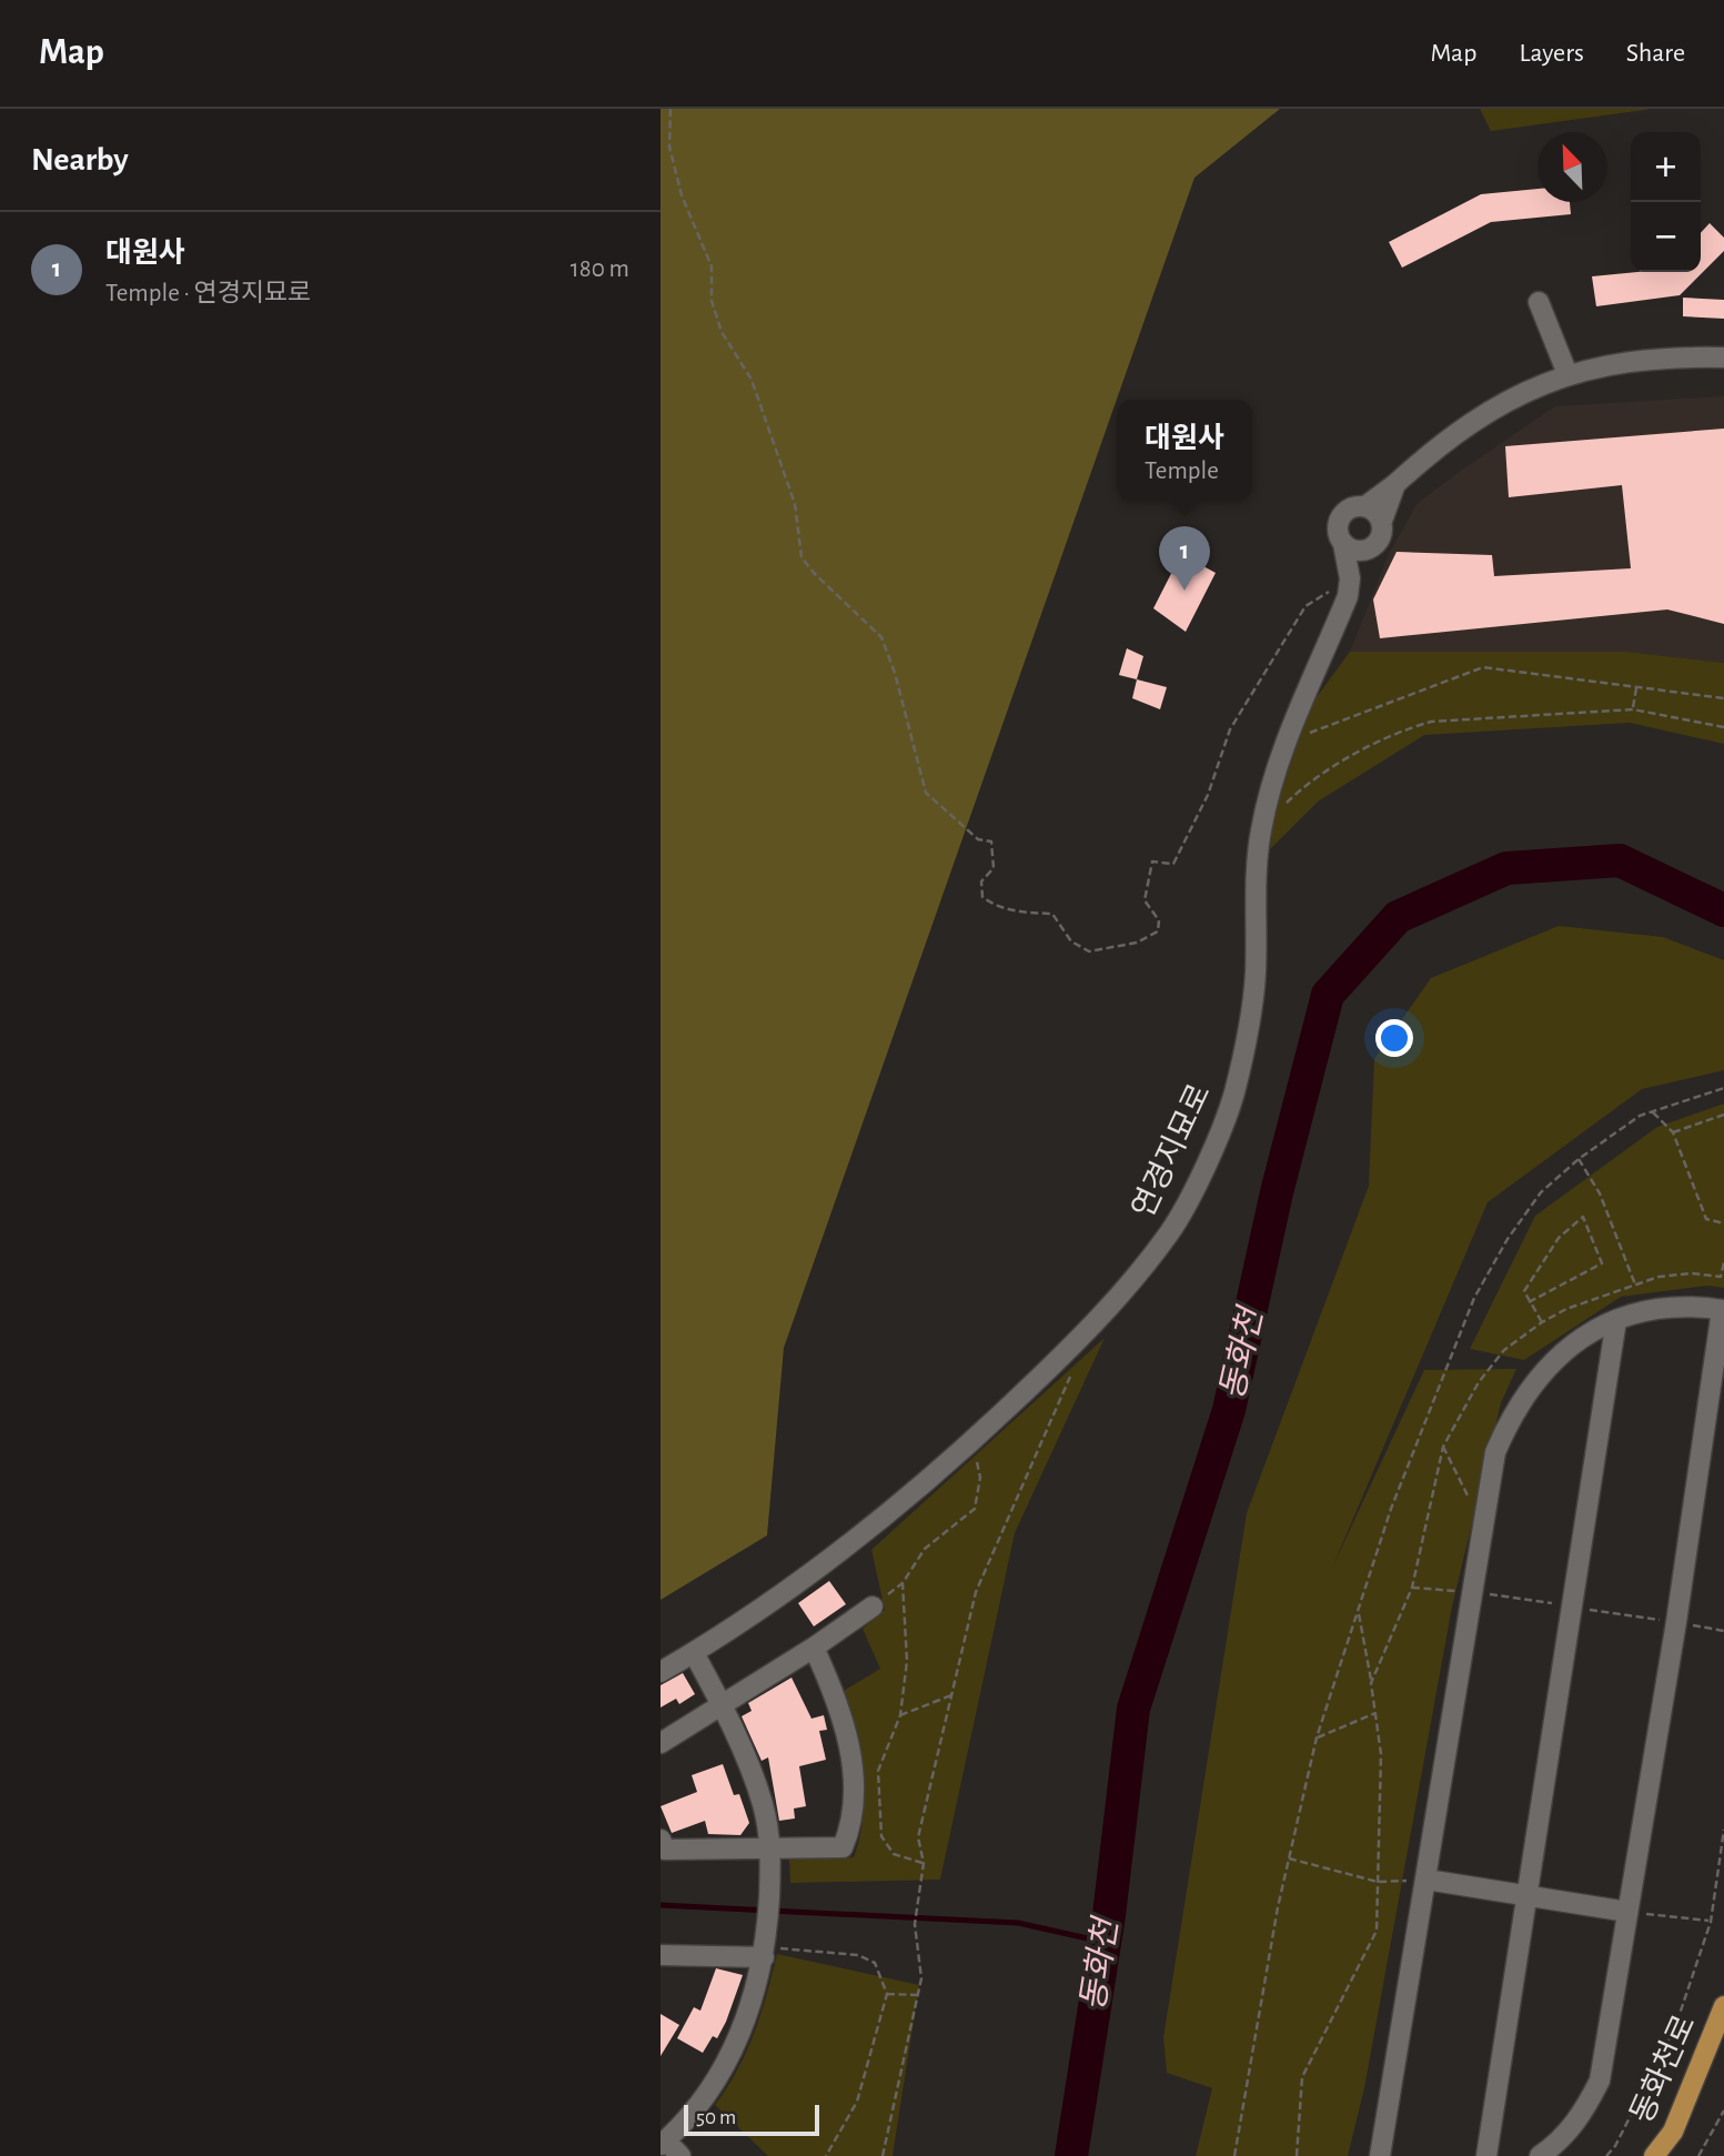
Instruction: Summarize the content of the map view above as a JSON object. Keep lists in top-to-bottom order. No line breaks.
{"streets":{"main road":["동화천로"],"street":["연경지묘로"]},"water":["동화천"],"scale_bar":"50 m","north":"top left","page":{"header":"Map","nav":["Map","Layers","Share"],"heading":"Nearby","map_buttons":["+","−"],"list":[{"mark":"1","name":"대원사","note":"Temple · 연경지묘로","value":"180 m"}],"popup":["대원사","Temple"],"pins":"1","scale":"50 m"}}
